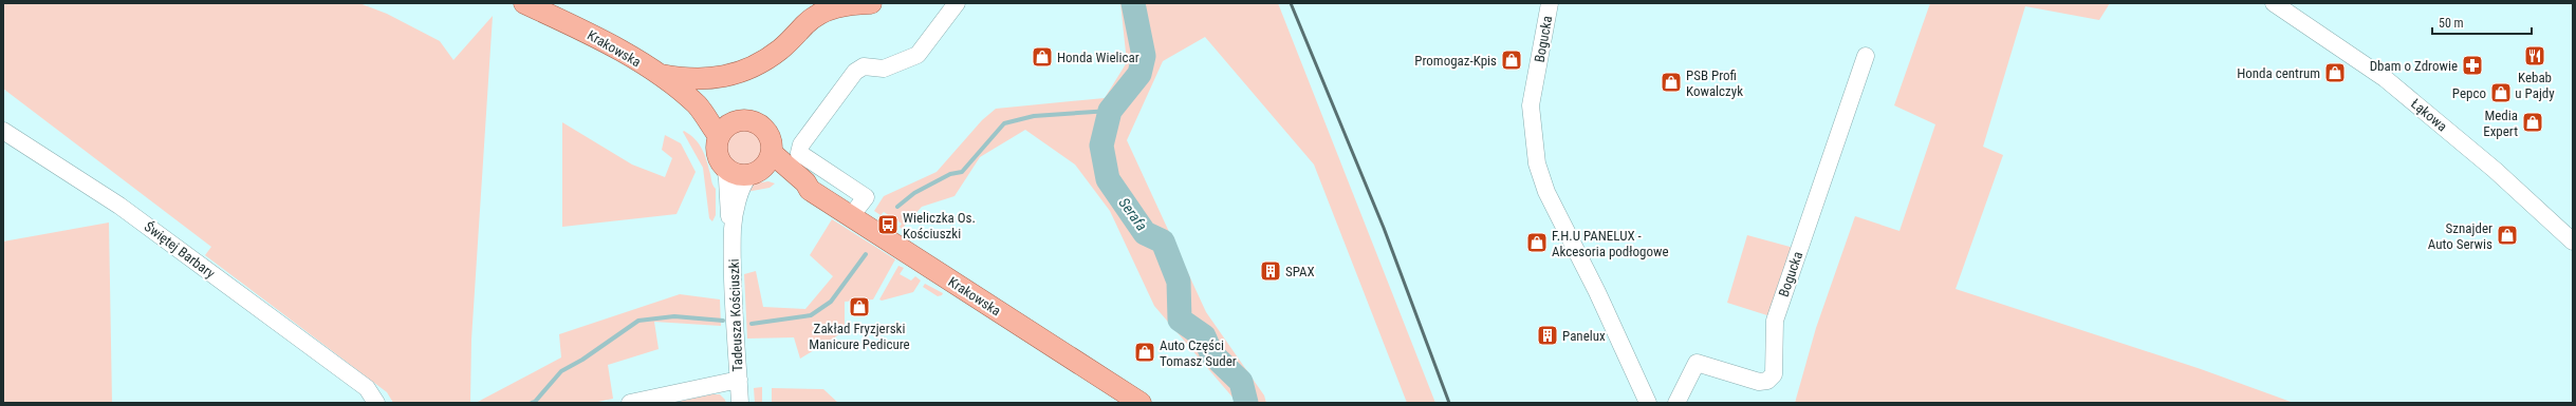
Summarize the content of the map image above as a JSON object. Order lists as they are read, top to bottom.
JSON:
{
  "streets": {
    "main road": ["Krakowska"],
    "street": [
      "Bogucka",
      "Łąkowa",
      "Świętej Barbary",
      "Tadeusza Kościuszki"
    ]
  },
  "crossings": [
    ["Krakowska", "Tadeusza Kościuszki"]
  ],
  "water": ["Serafa"],
  "places": {
    "restaurant": ["Kebab u Pajdy"],
    "shop": [
      "Honda Wielicar",
      "Promogaz-Kpis",
      "Honda centrum",
      "PSB Profi Kowalczyk",
      "Pepco",
      "Media Expert",
      "Sznajder Auto Serwis",
      "F.H.U PANELUX - Akcesoria podłogowe",
      "Zakład Fryzjerski Manicure Pedicure",
      "Auto Części Tomasz Suder"
    ],
    "pharmacy": ["Dbam o Zdrowie"],
    "bus stop": ["Wieliczka Os. Kościuszki"],
    "building": ["SPAX", "Panelux"]
  },
  "scale_bar": "50 m"
}
